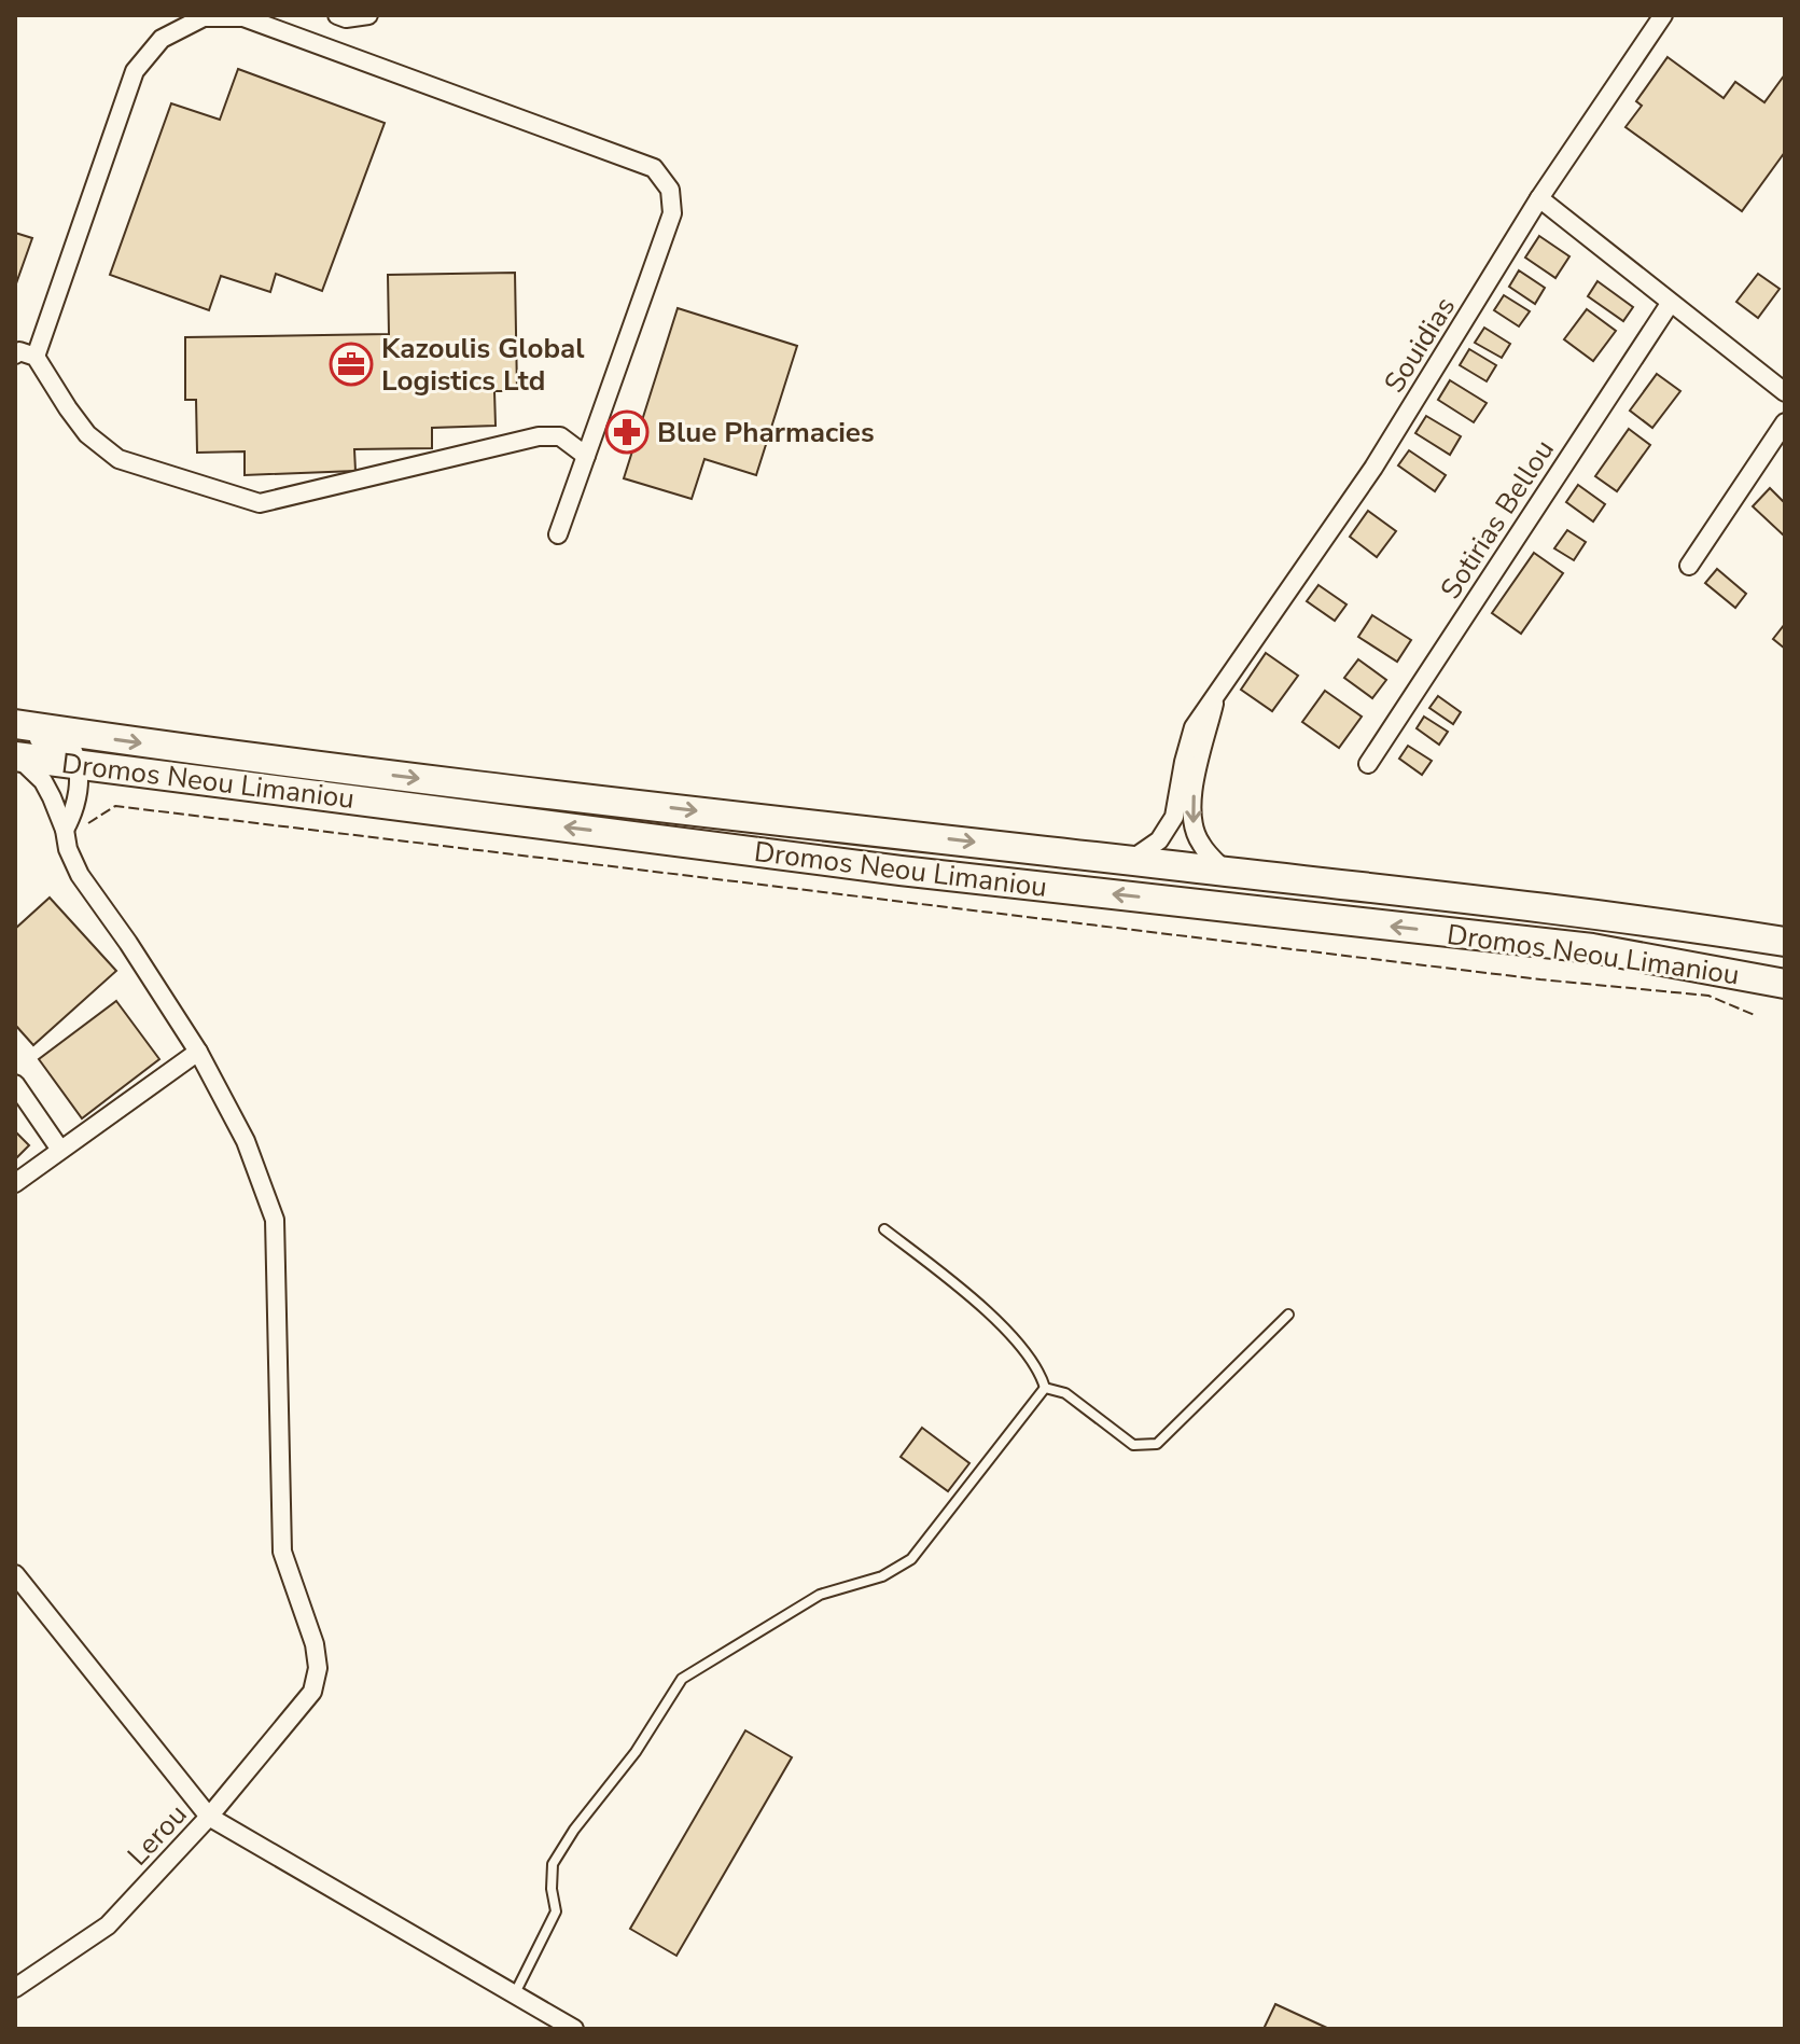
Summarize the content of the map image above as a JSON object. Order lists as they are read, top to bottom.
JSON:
{
  "streets": {
    "main road": ["Dromos Neou Limaniou"],
    "street": ["Souidias", "Sotirias Bellou", "Lerou"]
  },
  "crossings": [
    ["Souidias", "Dromos Neou Limaniou"]
  ],
  "places": {
    "office": ["Kazoulis Global Logistics Ltd"],
    "pharmacy": ["Blue Pharmacies"]
  }
}
